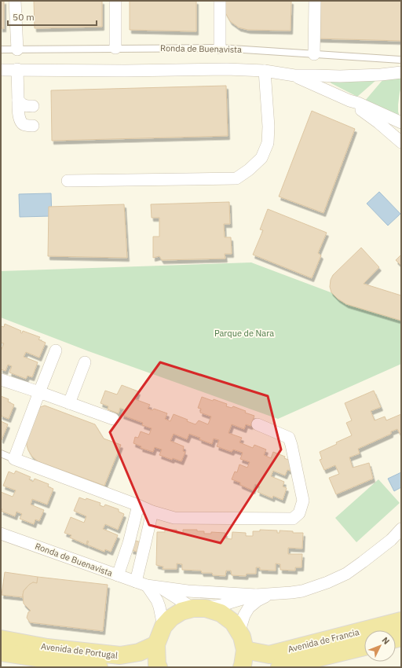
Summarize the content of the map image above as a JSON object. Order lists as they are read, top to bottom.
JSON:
{
  "streets": {
    "main road": ["Avenida de Francia", "Avenida de Portugal"],
    "street": ["Ronda de Buenavista"]
  },
  "crossings": [
    ["Ronda de Buenavista", "Avenida de Francia"]
  ],
  "parks": ["Parque de Nara"],
  "scale_bar": "50 m",
  "north": "top right"
}
